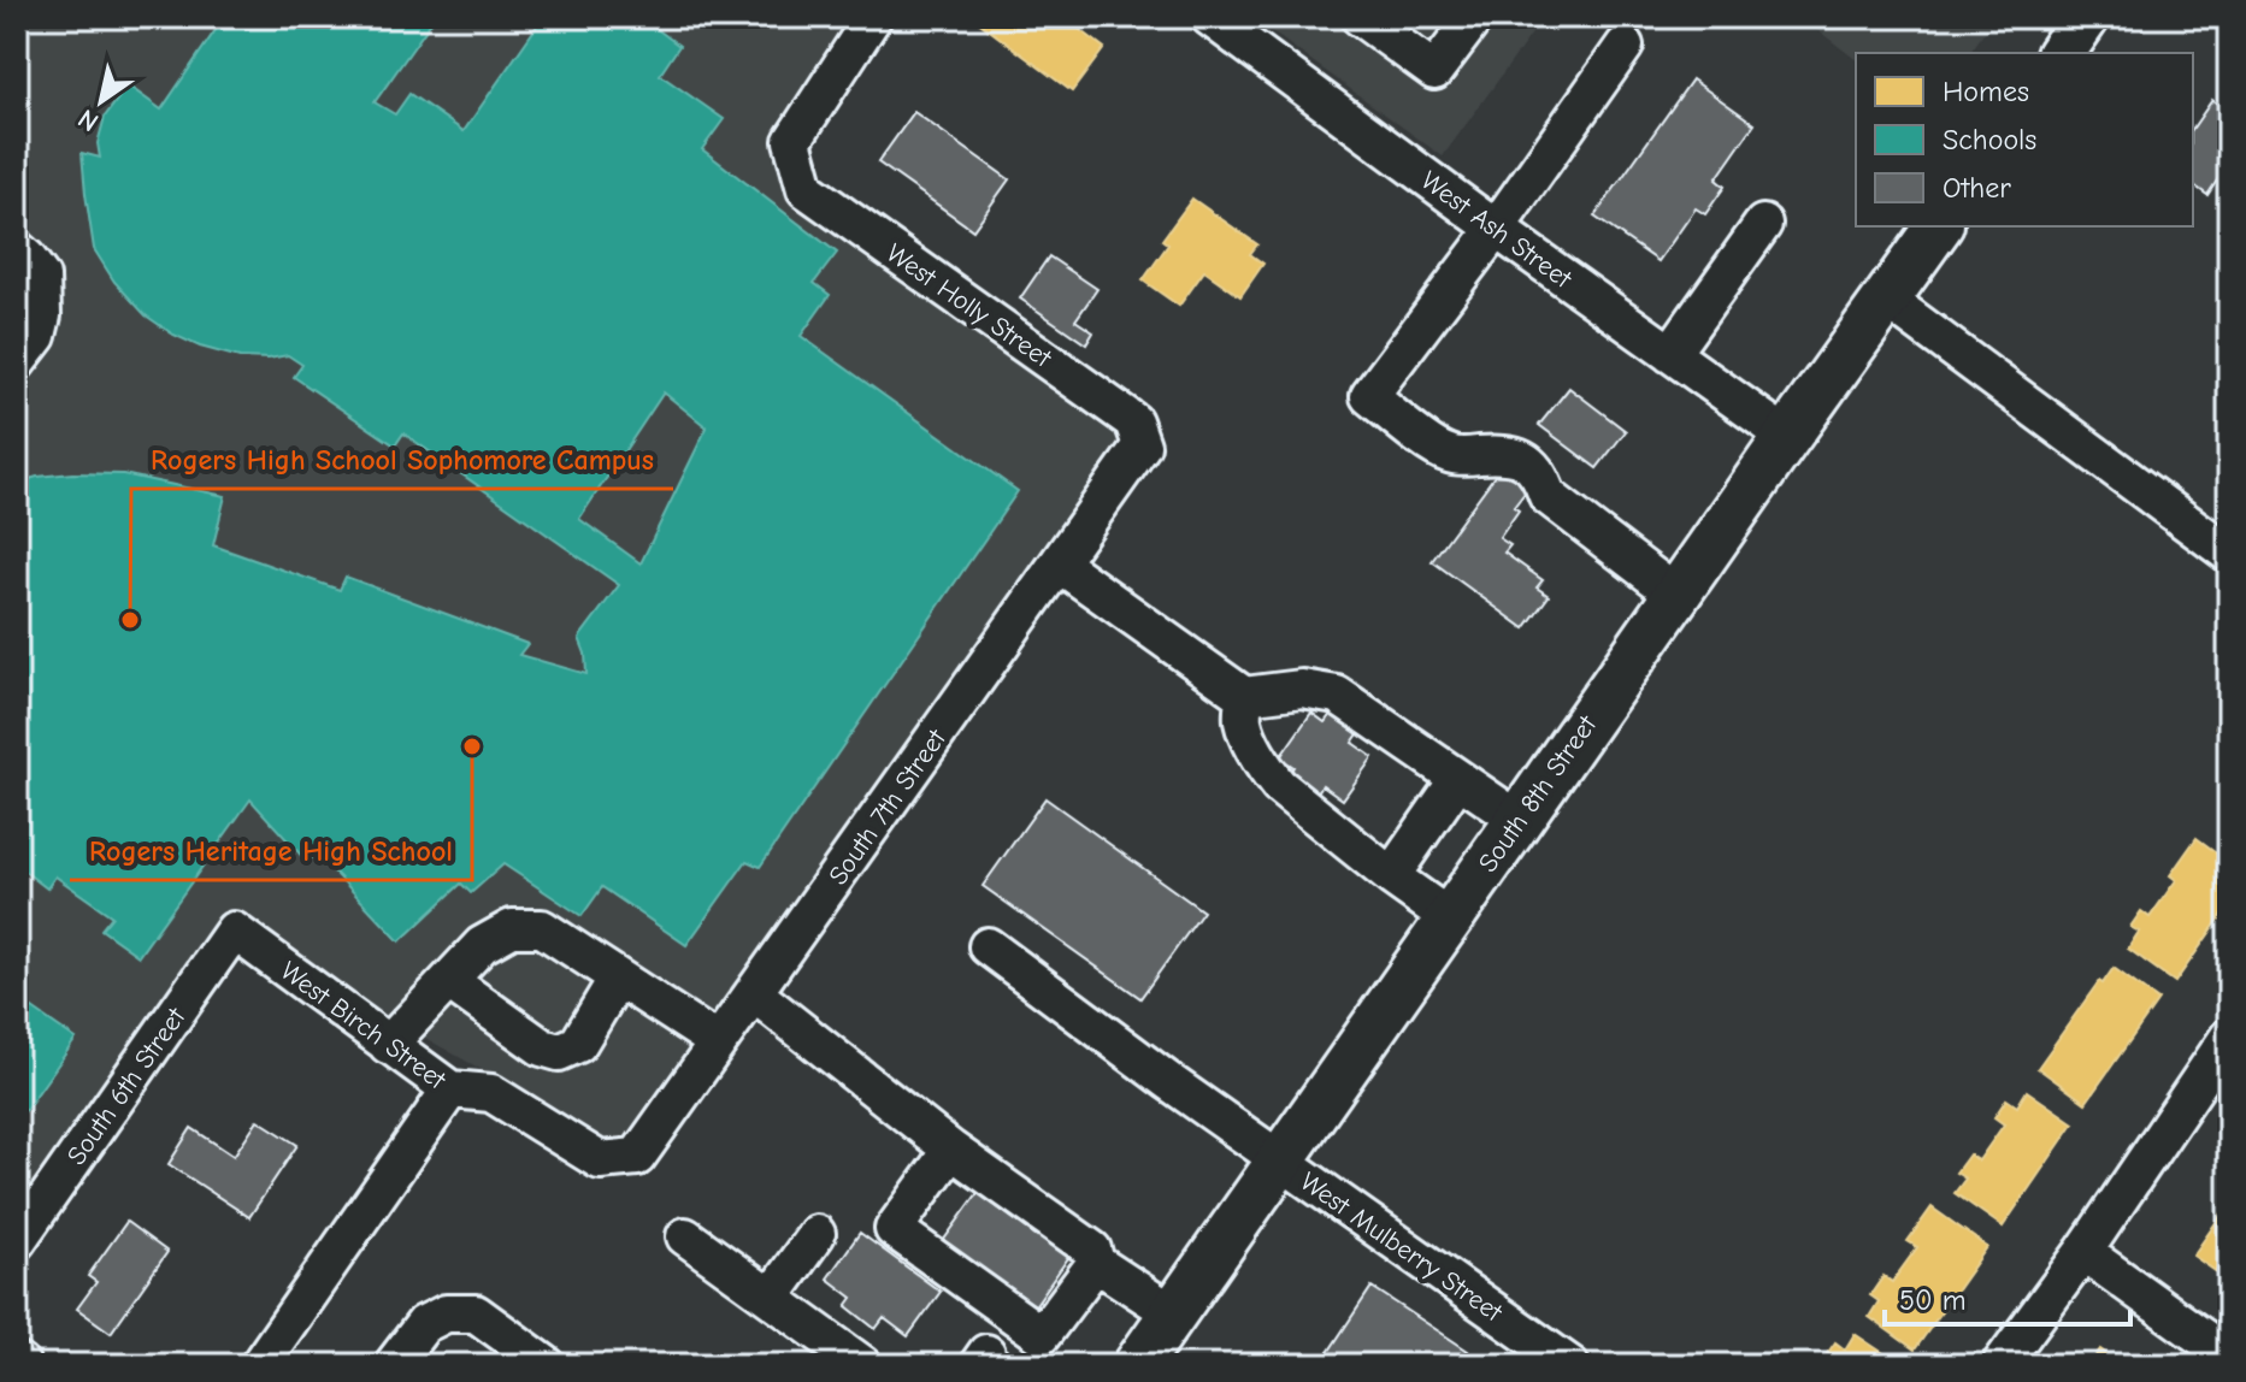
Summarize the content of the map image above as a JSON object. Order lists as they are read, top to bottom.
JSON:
{
  "streets": {
    "main road": ["South 8th Street"],
    "street": [
      "West Ash Street",
      "West Holly Street",
      "South 7th Street",
      "West Birch Street",
      "South 6th Street",
      "West Mulberry Street"
    ]
  },
  "crossings": [
    ["West Ash Street", "South 8th Street"],
    ["West Holly Street", "South 7th Street"],
    ["South 8th Street", "West Mulberry Street"],
    ["South 7th Street", "West Birch Street"],
    ["West Birch Street", "South 6th Street"]
  ],
  "places": ["Rogers High School Sophomore Campus", "Rogers Heritage High School"],
  "legend": ["Homes", "Schools", "Other"],
  "scale_bar": "50 m",
  "north": "bottom left"
}
